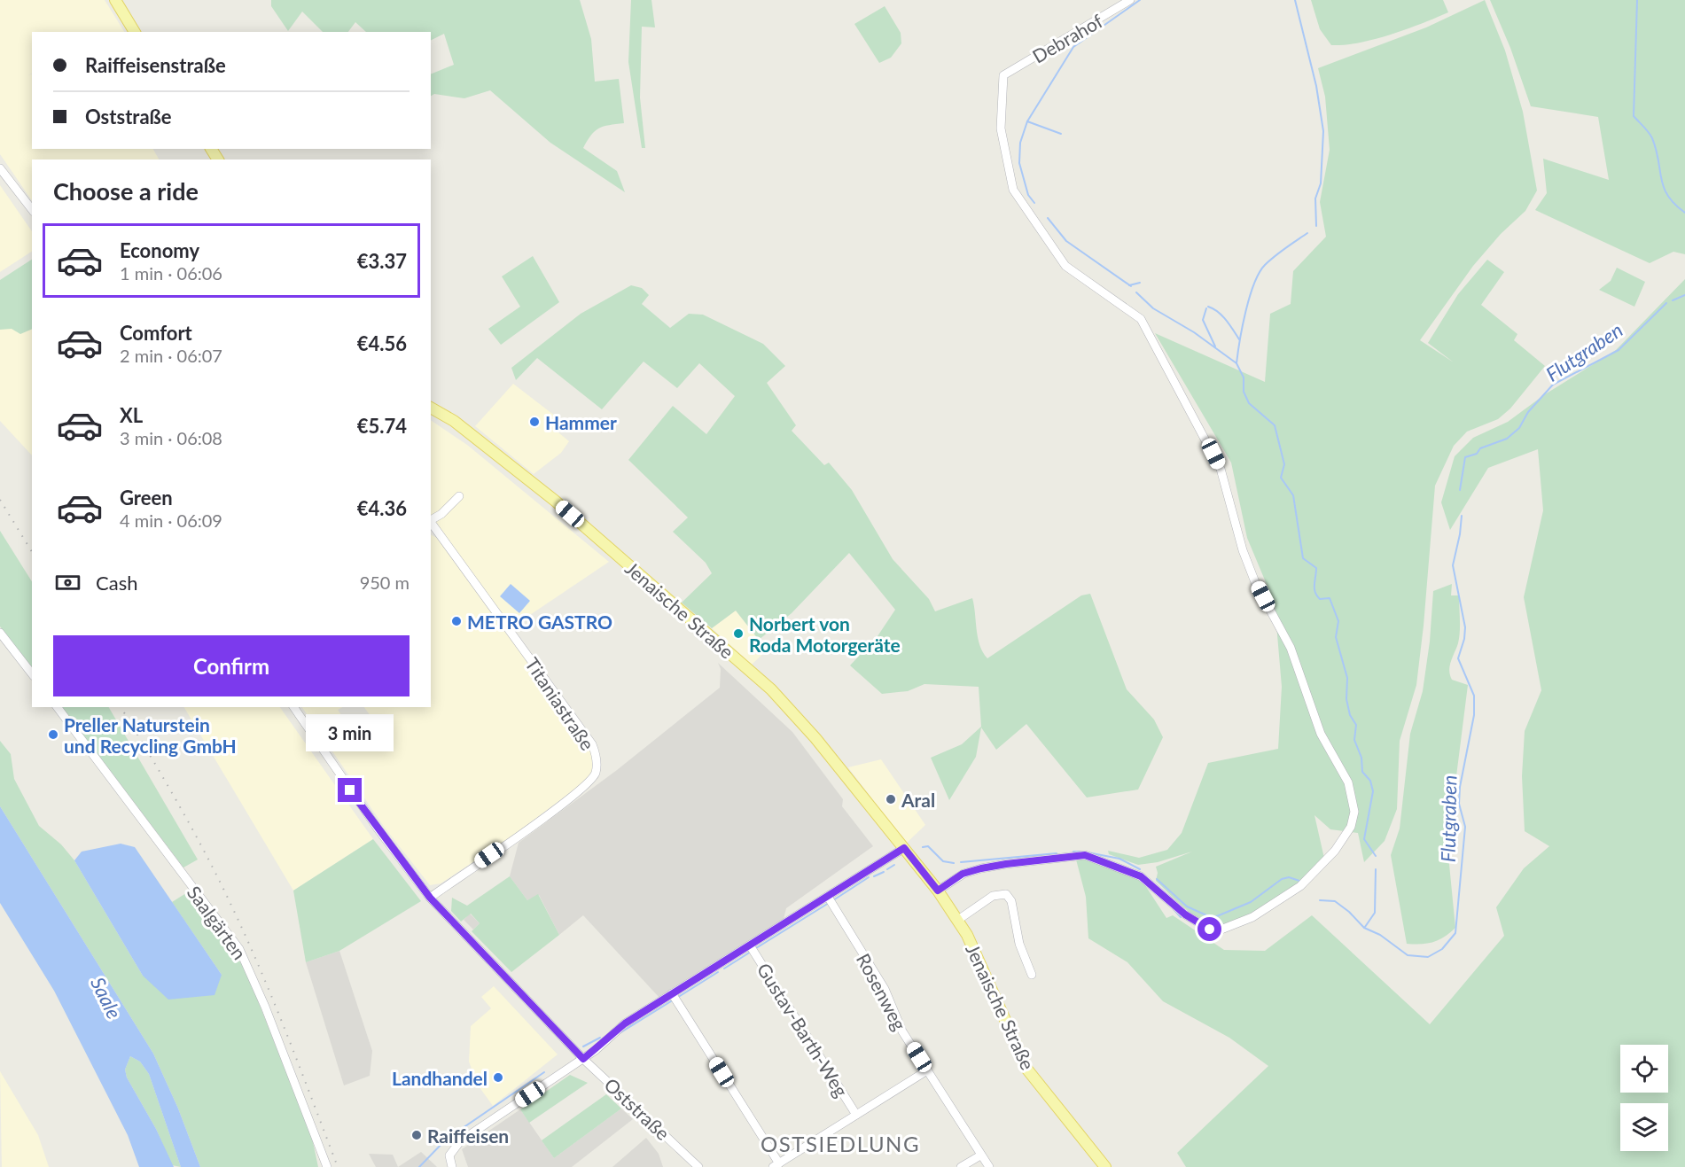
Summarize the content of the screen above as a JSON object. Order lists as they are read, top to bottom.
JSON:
{
  "streets": {
    "main road": ["Jenaische Straße"],
    "street": [
      "Debrahof",
      "Titaniastraße",
      "Saalgärten",
      "Rosenweg",
      "Gustav-Barth-Weg",
      "Oststraße"
    ]
  },
  "crossings": [
    ["Debrahof", "Jenaische Straße"],
    ["Titaniastraße", "Oststraße"]
  ],
  "districts": ["OSTSIEDLUNG"],
  "water": ["Flutgraben", "Saale"],
  "places": [
    "Hammer",
    "METRO GASTRO",
    "Norbert von Roda Motorgeräte",
    "Preller Naturstein und Recycling GmbH",
    "Aral",
    "Landhandel",
    "Raiffeisen"
  ],
  "page": {
    "banner": ["Raiffeisenstraße", "Oststraße"],
    "heading": "Choose a ride",
    "list": [
      {
        "name": "Economy",
        "note": "1 min · 06:06",
        "value": "€3.37"
      },
      {
        "name": "Comfort",
        "note": "2 min · 06:07",
        "value": "€4.56"
      },
      {
        "name": "XL",
        "note": "3 min · 06:08",
        "value": "€5.74"
      },
      {
        "name": "Green",
        "note": "4 min · 06:09",
        "value": "€4.36"
      }
    ],
    "pay": ["Cash", "950 m"],
    "buttons": "Confirm",
    "bubble": "3 min"
  }
}
